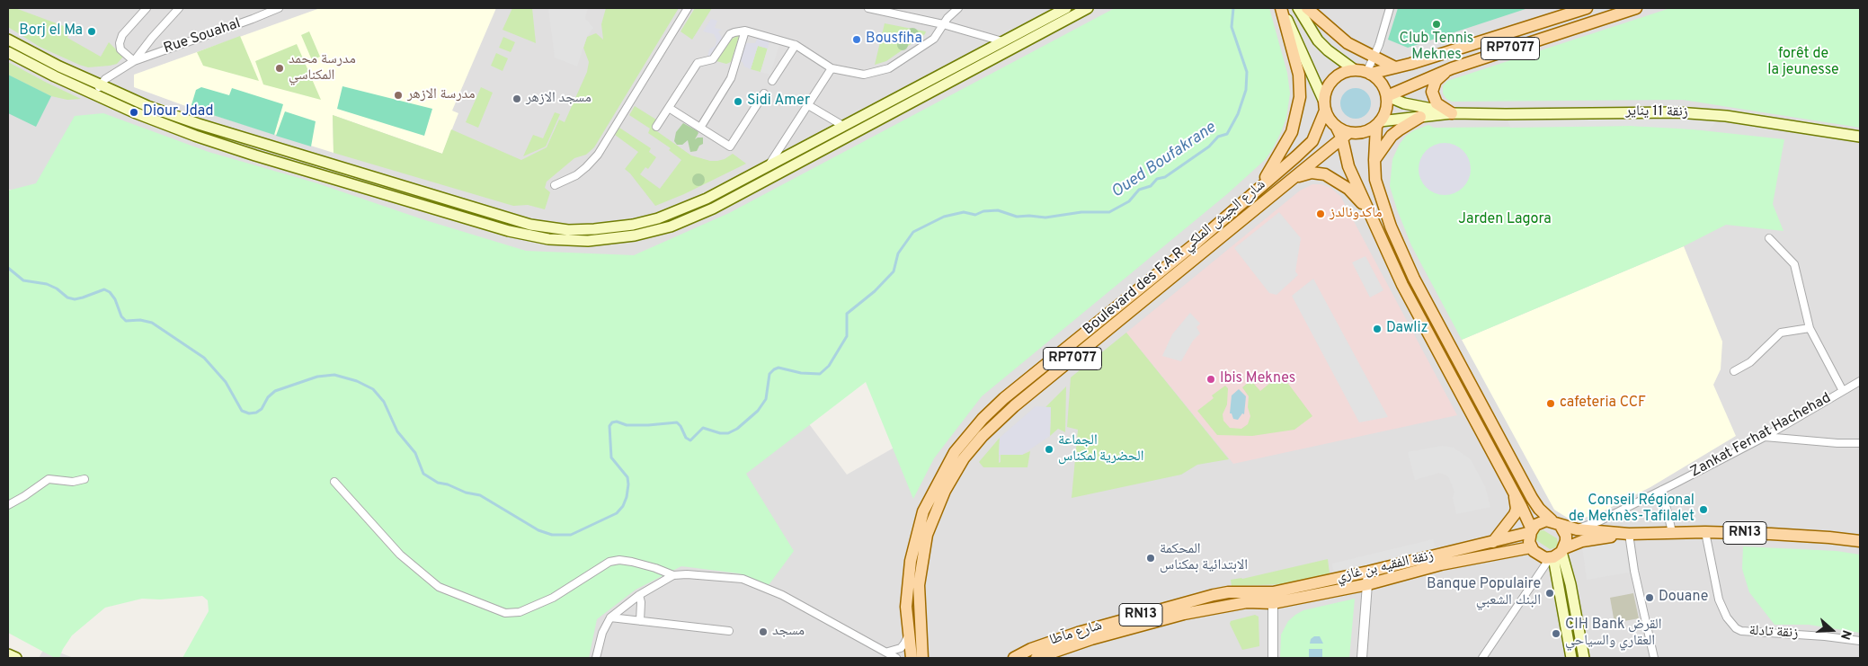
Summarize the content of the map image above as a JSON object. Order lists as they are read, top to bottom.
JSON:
{
  "streets": {
    "main road": [
      "RP7077",
      "زنقة 11 يناير",
      "Boulevard des F.A.R شارع الجيش الملكي",
      "RN13",
      "زنقة الفقيه بن غازي",
      "شارع مآطا"
    ],
    "street": ["Rue Souahal", "Zankat Ferhat Hachehad", "زنقة تادلة"]
  },
  "crossings": [
    ["RP7077", "Boulevard des F.A.R شارع الجيش الملكي"],
    ["Zankat Ferhat Hachehad", "RN13"],
    ["RN13", "زنقة الفقيه بن غازي"],
    ["RN13", "زنقة تادلة"],
    ["RN13", "شارع مآطا"],
    ["زنقة الفقيه بن غازي", "شارع مآطا"]
  ],
  "water": ["Oued Boufakrane"],
  "parks": ["forêt de la jeunesse", "Jarden Lagora"],
  "places": [
    "Club Tennis Meknes",
    "Borj el Ma",
    "Bousfiha",
    "مدرسة محمد المكناسي",
    "مدرسة الازهر",
    "مسجد الازهر",
    "Sidi Amer",
    "Diour Jdad",
    "ماكدونالدز",
    "Dawliz",
    "Ibis Meknes",
    "cafeteria CCF",
    "الجماعة الحضرية لمكناس",
    "Conseil Régional de Meknès-Tafilalet",
    "المحكمة الابتدائية بمكناس",
    "Banque Populaire البنك الشعبي",
    "Douane",
    "مسجد",
    "CIH Bank القرض العقاري والسياحي"
  ],
  "north": "right"
}
